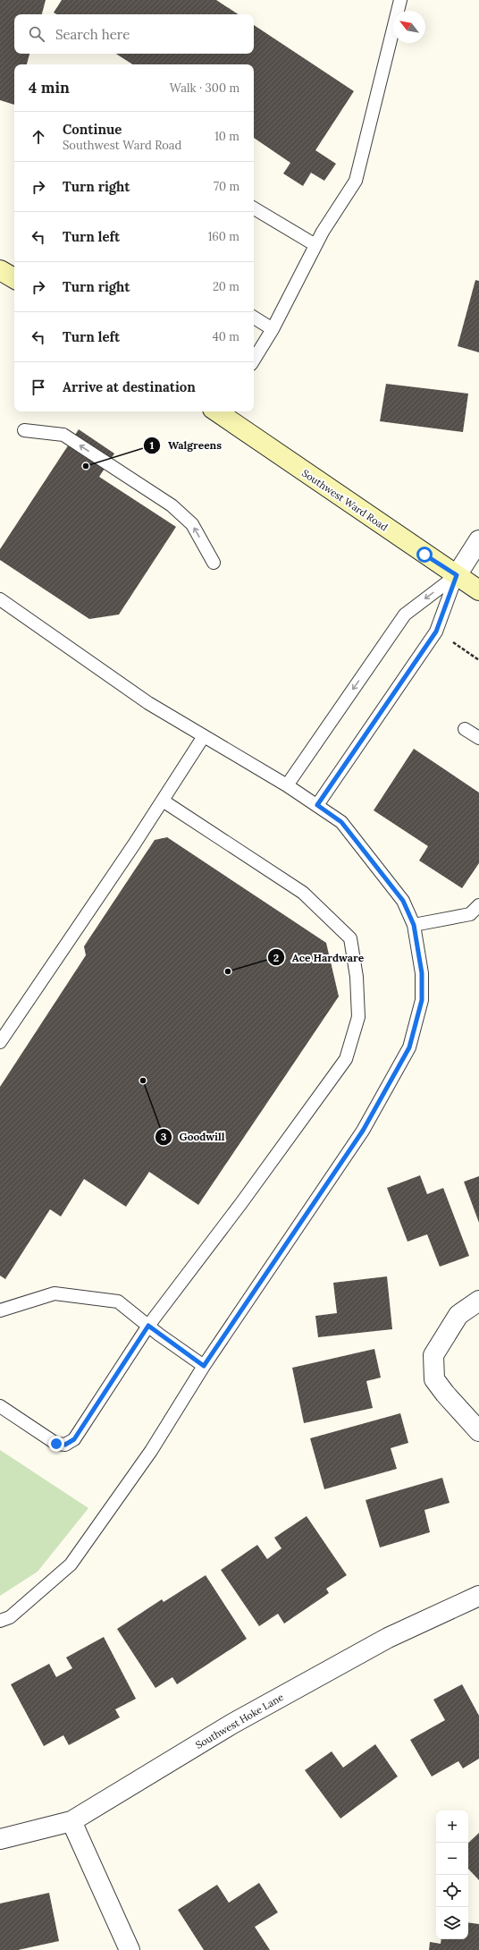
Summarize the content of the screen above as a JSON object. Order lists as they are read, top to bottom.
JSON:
{
  "streets": {
    "main road": ["Southwest Ward Road"],
    "street": ["Southwest Hoke Lane"]
  },
  "places": ["Walgreens", "Ace Hardware", "Goodwill"],
  "north": "top left",
  "page": {
    "search": "Search here",
    "heading": ["4 min", "Walk · 300 m"],
    "list": [
      ["Continue", "Southwest Ward Road", "10 m"],
      ["Turn right", "70 m"],
      ["Turn left", "160 m"],
      ["Turn right", "20 m"],
      ["Turn left", "40 m"],
      "Arrive at destination"
    ],
    "map_buttons": ["+", "−"]
  }
}
